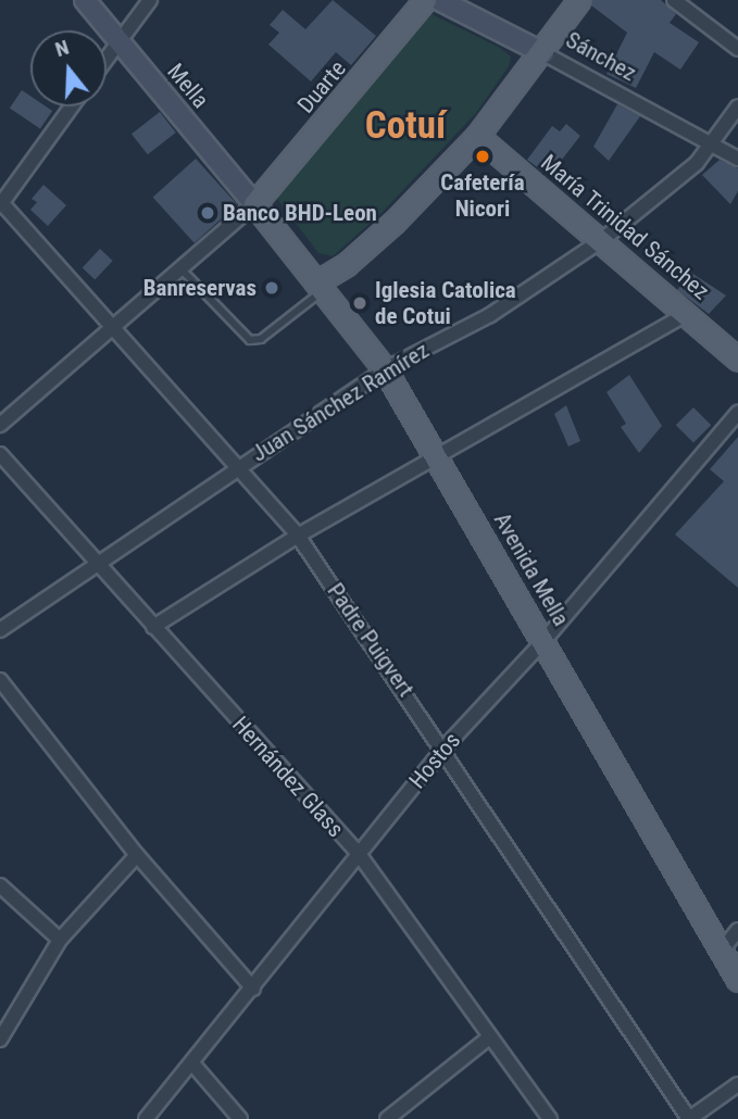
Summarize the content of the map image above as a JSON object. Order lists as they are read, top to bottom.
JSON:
{
  "streets": {
    "main road": [
      "Sánchez",
      "Mella",
      "Duarte",
      "María Trinidad Sánchez",
      "Avenida Mella"
    ],
    "street": [
      "Juan Sánchez Ramírez",
      "Padre Puigvert",
      "Hostos",
      "Hernández Glass"
    ]
  },
  "crossings": [
    ["Sánchez", "Juan Sánchez Ramírez"],
    ["Mella", "Duarte"],
    ["Mella", "Avenida Mella"],
    ["Duarte", "Avenida Mella"],
    ["María Trinidad Sánchez", "Juan Sánchez Ramírez"],
    ["Juan Sánchez Ramírez", "Avenida Mella"],
    ["Juan Sánchez Ramírez", "Padre Puigvert"],
    ["Juan Sánchez Ramírez", "Hernández Glass"],
    ["Avenida Mella", "Hostos"],
    ["Padre Puigvert", "Hostos"],
    ["Hostos", "Hernández Glass"]
  ],
  "districts": ["Cotuí"],
  "places": [
    "Cafetería Nicori",
    "Banco BHD-Leon",
    "Banreservas",
    "Iglesia Catolica de Cotui"
  ],
  "north": "top"
}
